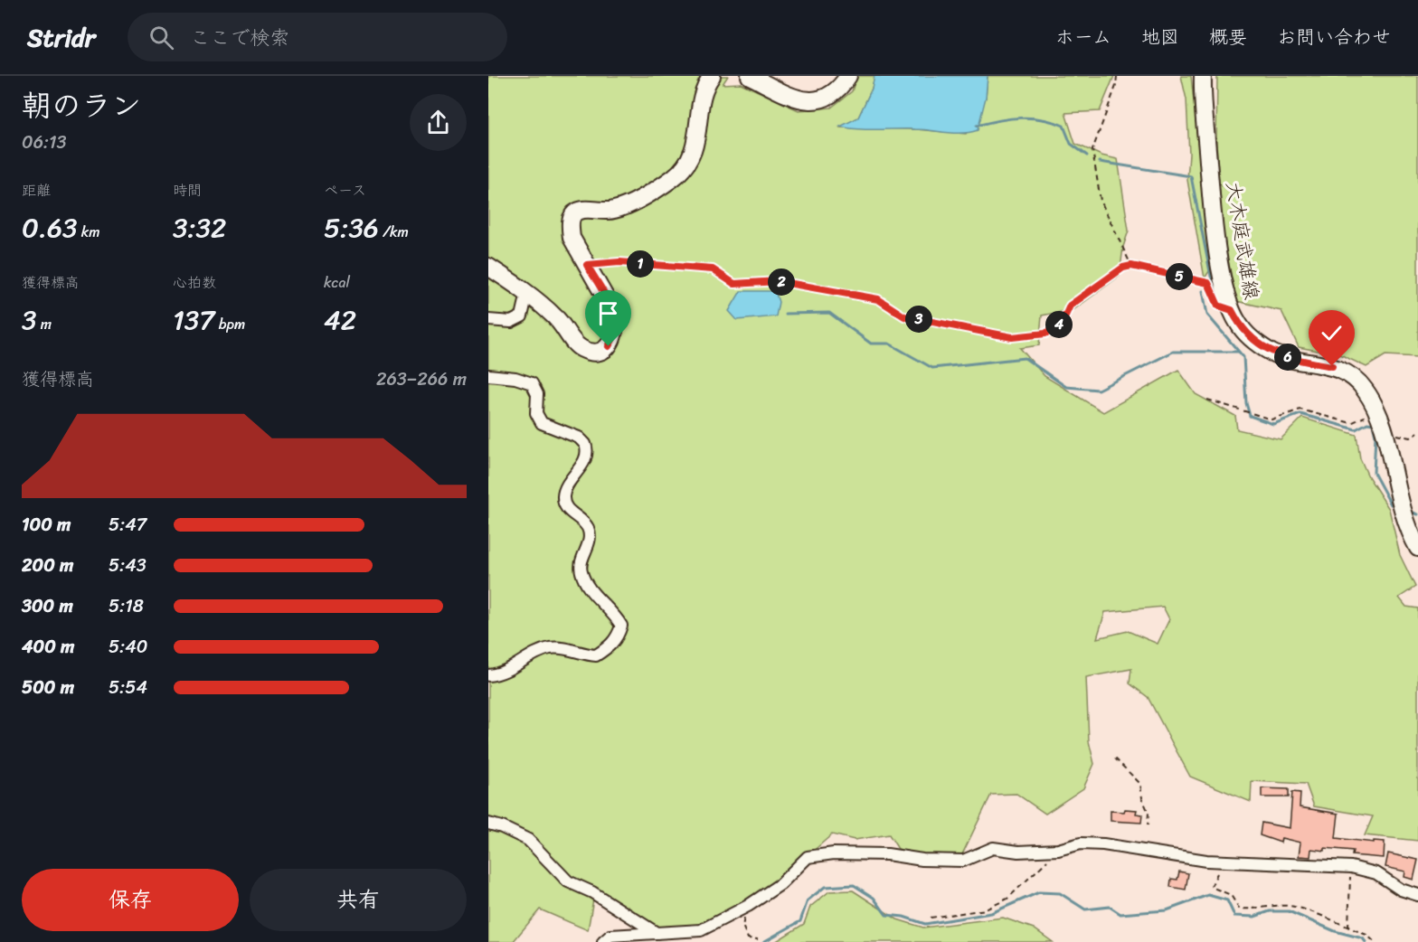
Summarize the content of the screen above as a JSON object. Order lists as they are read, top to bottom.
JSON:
{
  "streets": {
    "main road": ["大木庭武雄線"]
  },
  "page": {
    "header": "Stridr",
    "search": "ここで検索",
    "nav": [
      "ホーム",
      "地図",
      "概要",
      "お問い合わせ"
    ],
    "heading": ["朝のラン", "06:13"],
    "stats": [
      ["距離", "0.63 km"],
      ["時間", "3:32"],
      ["ペース", "5:36 /km"],
      ["獲得標高", "3 m"],
      ["心拍数", "137 bpm"],
      ["kcal", "42"]
    ],
    "pins": [
      "1",
      "5",
      "2",
      "3",
      "4",
      "6"
    ],
    "chart": ["獲得標高", "263–266 m"],
    "list": [
      {
        "name": "100 m",
        "note": "5:47"
      },
      {
        "name": "200 m",
        "note": "5:43"
      },
      {
        "name": "300 m",
        "note": "5:18"
      },
      {
        "name": "400 m",
        "note": "5:40"
      },
      {
        "name": "500 m",
        "note": "5:54"
      }
    ],
    "buttons": ["保存", "共有"]
  }
}
